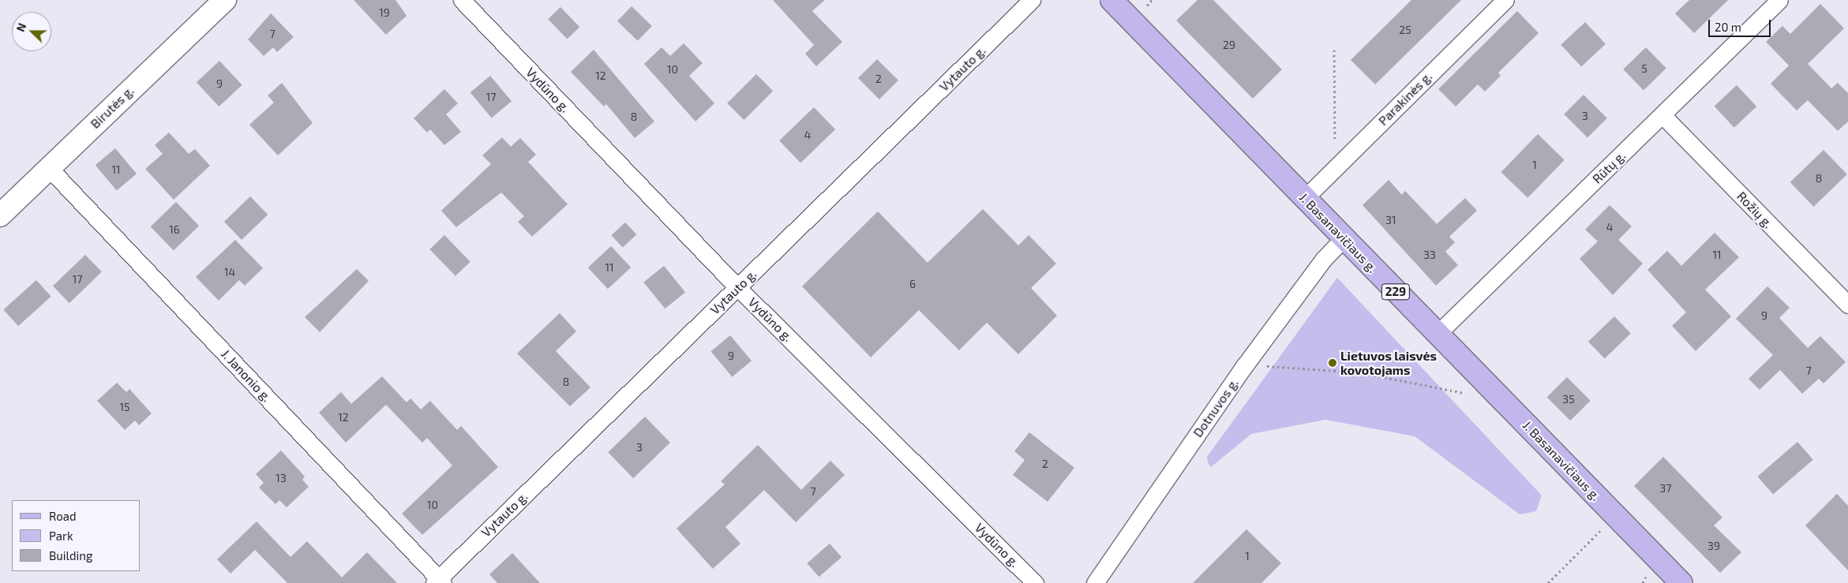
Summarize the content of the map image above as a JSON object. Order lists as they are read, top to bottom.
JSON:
{
  "streets": {
    "main road": ["J. Basanavičiaus g.", "229"],
    "street": [
      "Vytauto g.",
      "Vydūno g.",
      "Parakinės g.",
      "Birutės g.",
      "Rūtų g.",
      "Rožių g.",
      "J. Janonio g.",
      "Dotnuvos g."
    ]
  },
  "crossings": [
    ["Vytauto g.", "Vydūno g."],
    ["Vytauto g.", "J. Janonio g."],
    ["Parakinės g.", "J. Basanavičiaus g."],
    ["Birutės g.", "J. Janonio g."],
    ["Rūtų g.", "Rožių g."],
    ["Rūtų g.", "J. Basanavičiaus g."],
    ["J. Basanavičiaus g.", "Dotnuvos g."]
  ],
  "places": ["Lietuvos laisvės kovotojams"],
  "house_numbers": [
    "19",
    "25",
    "7",
    "29",
    "5",
    "10",
    "12",
    "2",
    "9",
    "17",
    "3",
    "8",
    "4",
    "1",
    "11",
    "8",
    "31",
    "4",
    "16",
    "33",
    "11",
    "11",
    "14",
    "17",
    "6",
    "9",
    "9",
    "7",
    "8",
    "35",
    "15",
    "12",
    "3",
    "2",
    "13",
    "37",
    "7",
    "10",
    "39",
    "1"
  ],
  "legend": ["Road", "Park", "Building"],
  "scale_bar": "20 m",
  "north": "left"
}
